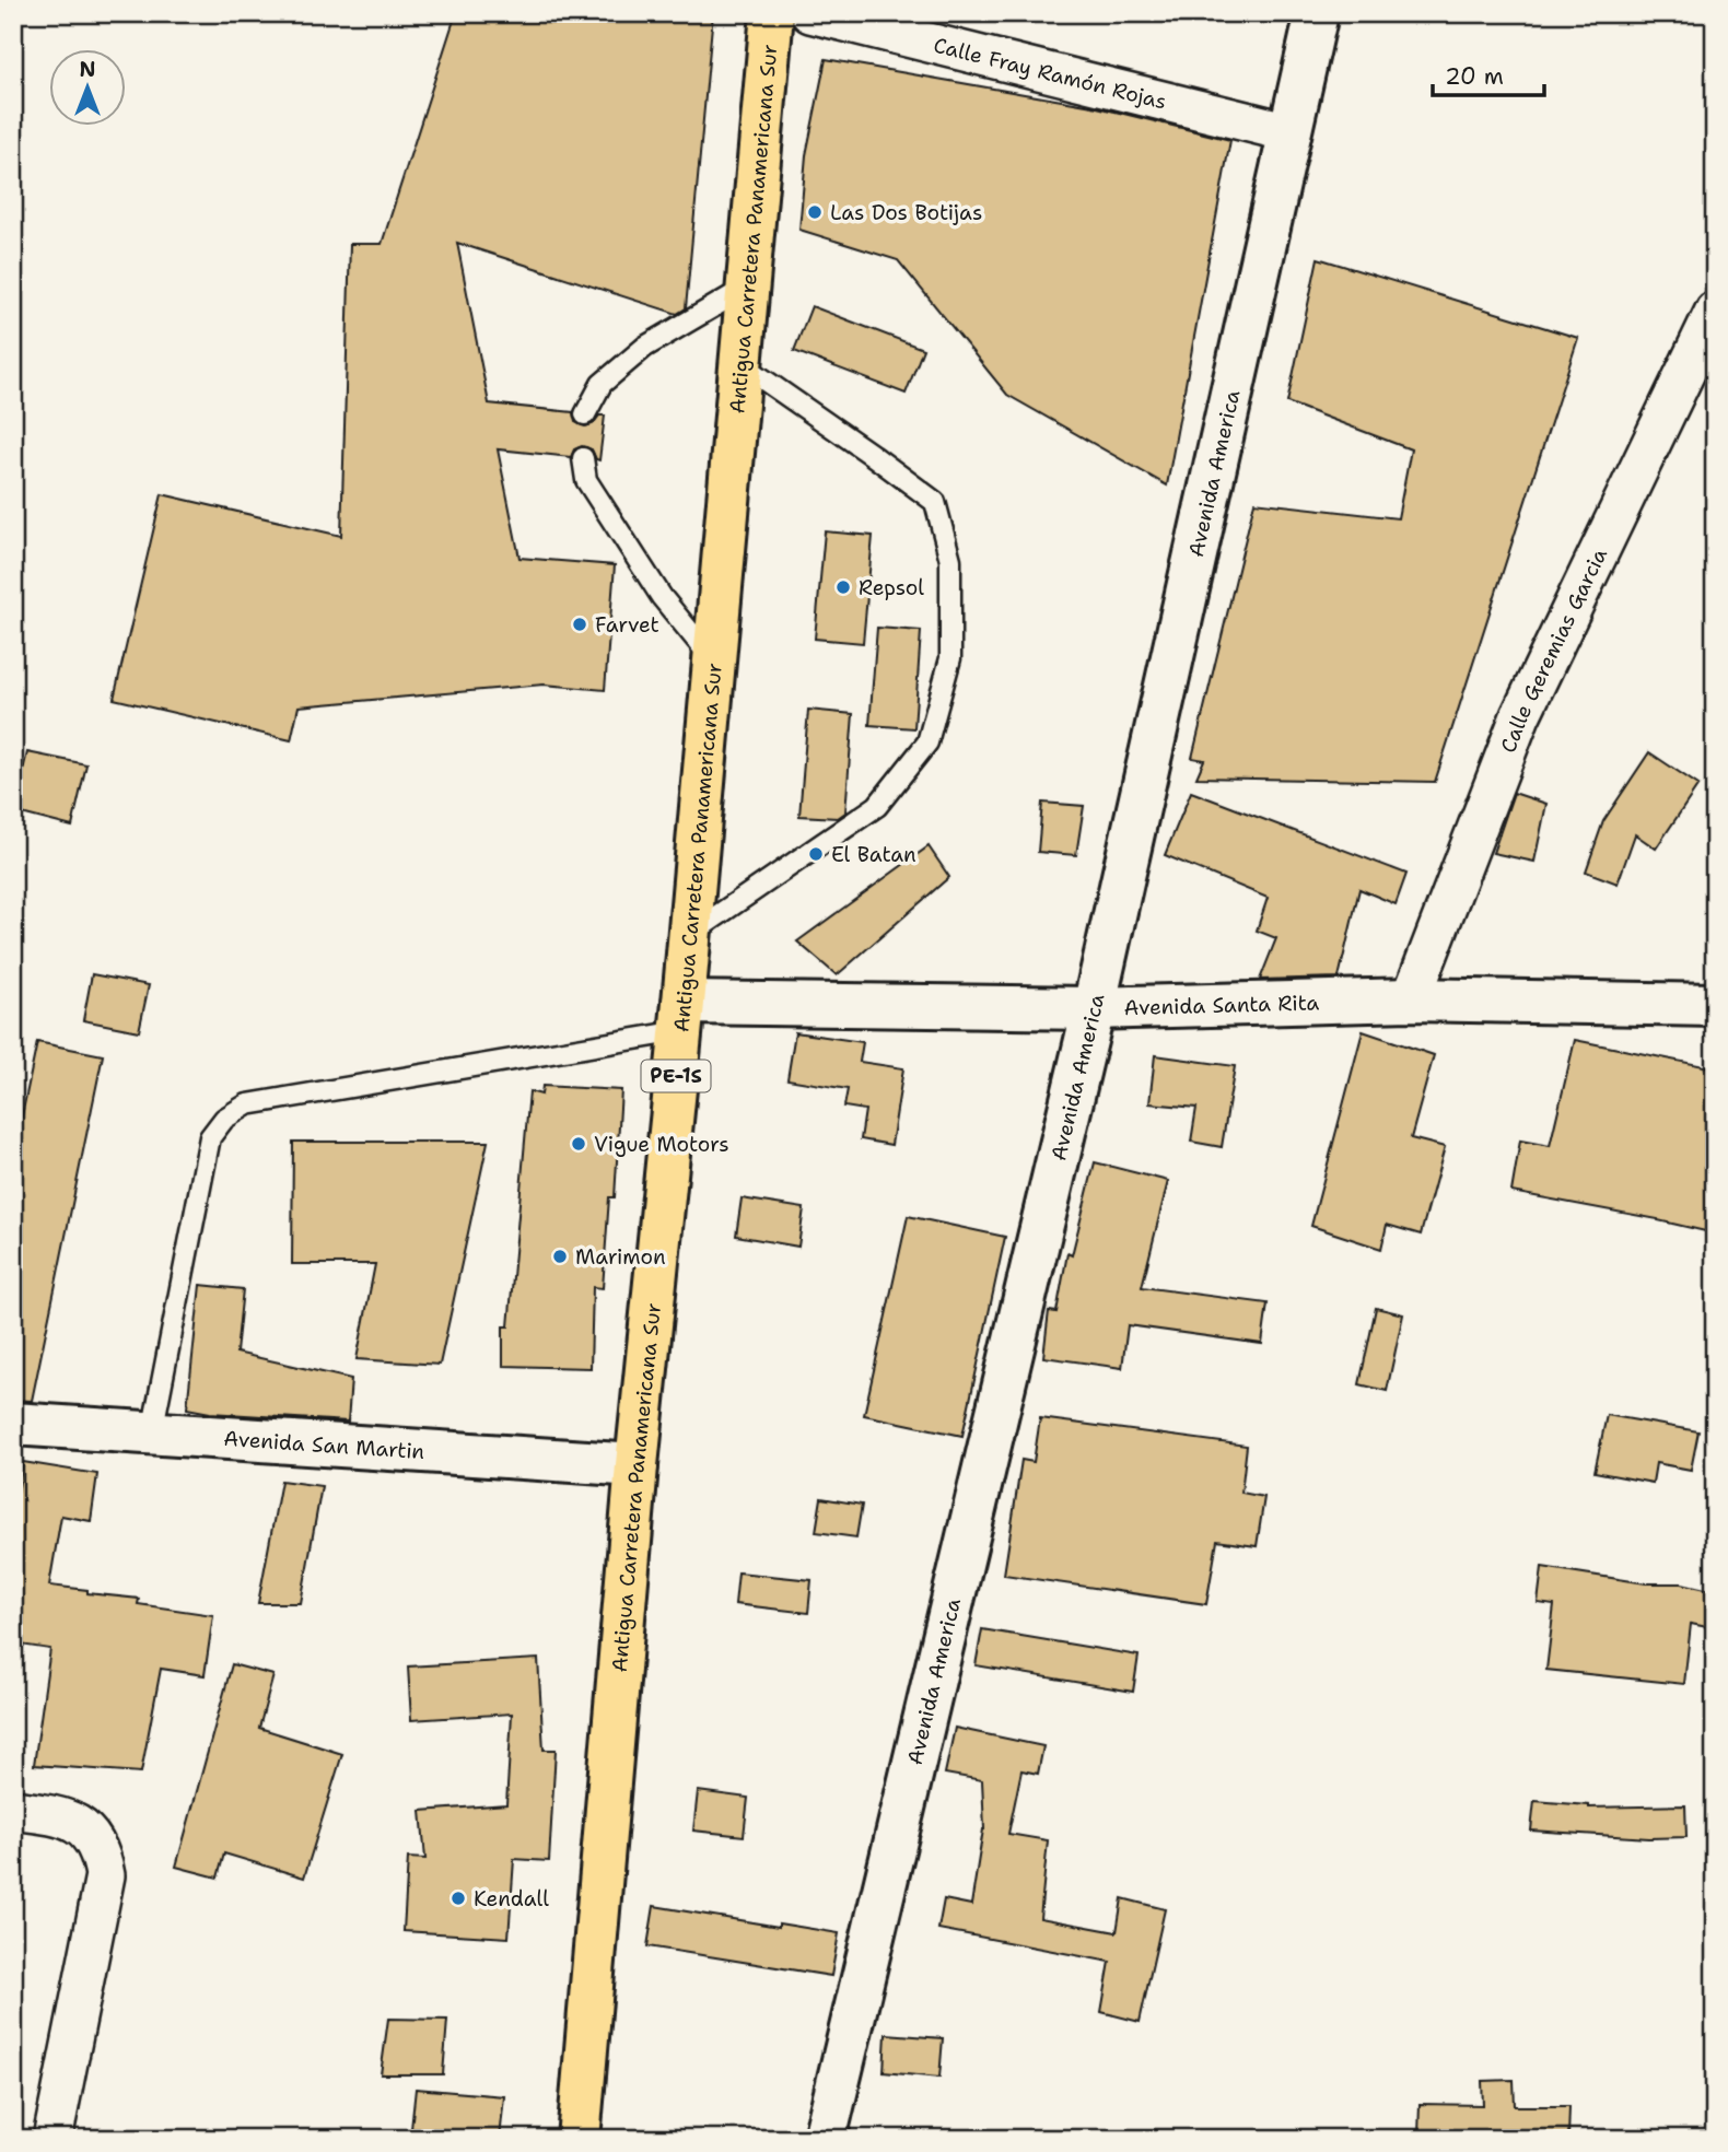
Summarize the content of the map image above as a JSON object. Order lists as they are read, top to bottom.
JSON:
{
  "streets": {
    "highway": ["Antigua Carretera Panamericana Sur", "PE-1S"],
    "street": [
      "Calle Fray Ramón Rojas",
      "Avenida America",
      "Calle Geremias Garcia",
      "Avenida Santa Rita",
      "Avenida San Martin"
    ]
  },
  "crossings": [
    ["Calle Fray Ramón Rojas", "Avenida America"],
    ["Antigua Carretera Panamericana Sur", "Avenida Santa Rita"],
    ["Antigua Carretera Panamericana Sur", "Avenida San Martin"],
    ["Avenida America", "Avenida Santa Rita"],
    ["Calle Geremias Garcia", "Avenida Santa Rita"]
  ],
  "places": [
    "Las Dos Botijas",
    "Repsol",
    "Farvet",
    "El Batan",
    "Vigue Motors",
    "Marimon",
    "Kendall"
  ],
  "scale_bar": "20 m",
  "north": "top"
}
